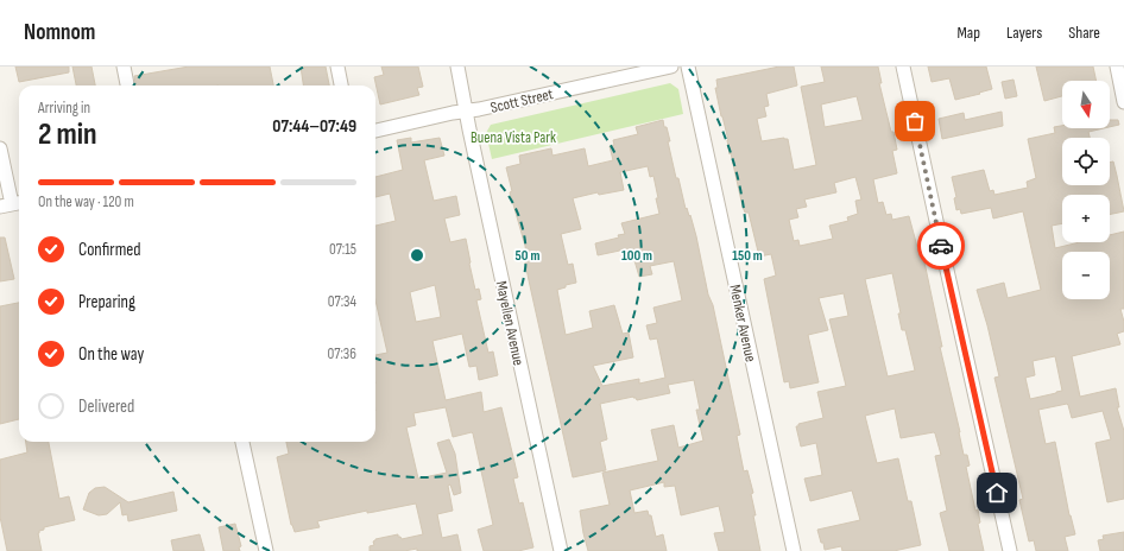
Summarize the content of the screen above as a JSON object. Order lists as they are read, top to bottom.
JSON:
{
  "streets": {
    "street": ["Scott Street", "Mayellen Avenue", "Menker Avenue"]
  },
  "crossings": [
    ["Scott Street", "Mayellen Avenue"]
  ],
  "parks": ["Buena Vista Park"],
  "north": "bottom",
  "page": {
    "header": "Nomnom",
    "nav": ["Map", "Layers", "Share"],
    "map_buttons": ["+", "−"],
    "heading": ["2 min", "Arriving in", "07:44–07:49"],
    "bar": "On the way · 120 m",
    "list": [
      ["Confirmed", "07:15"],
      ["Preparing", "07:34"],
      ["On the way", "07:36"],
      "Delivered"
    ]
  },
  "rings": ["50 m", "100 m", "150 m"]
}
